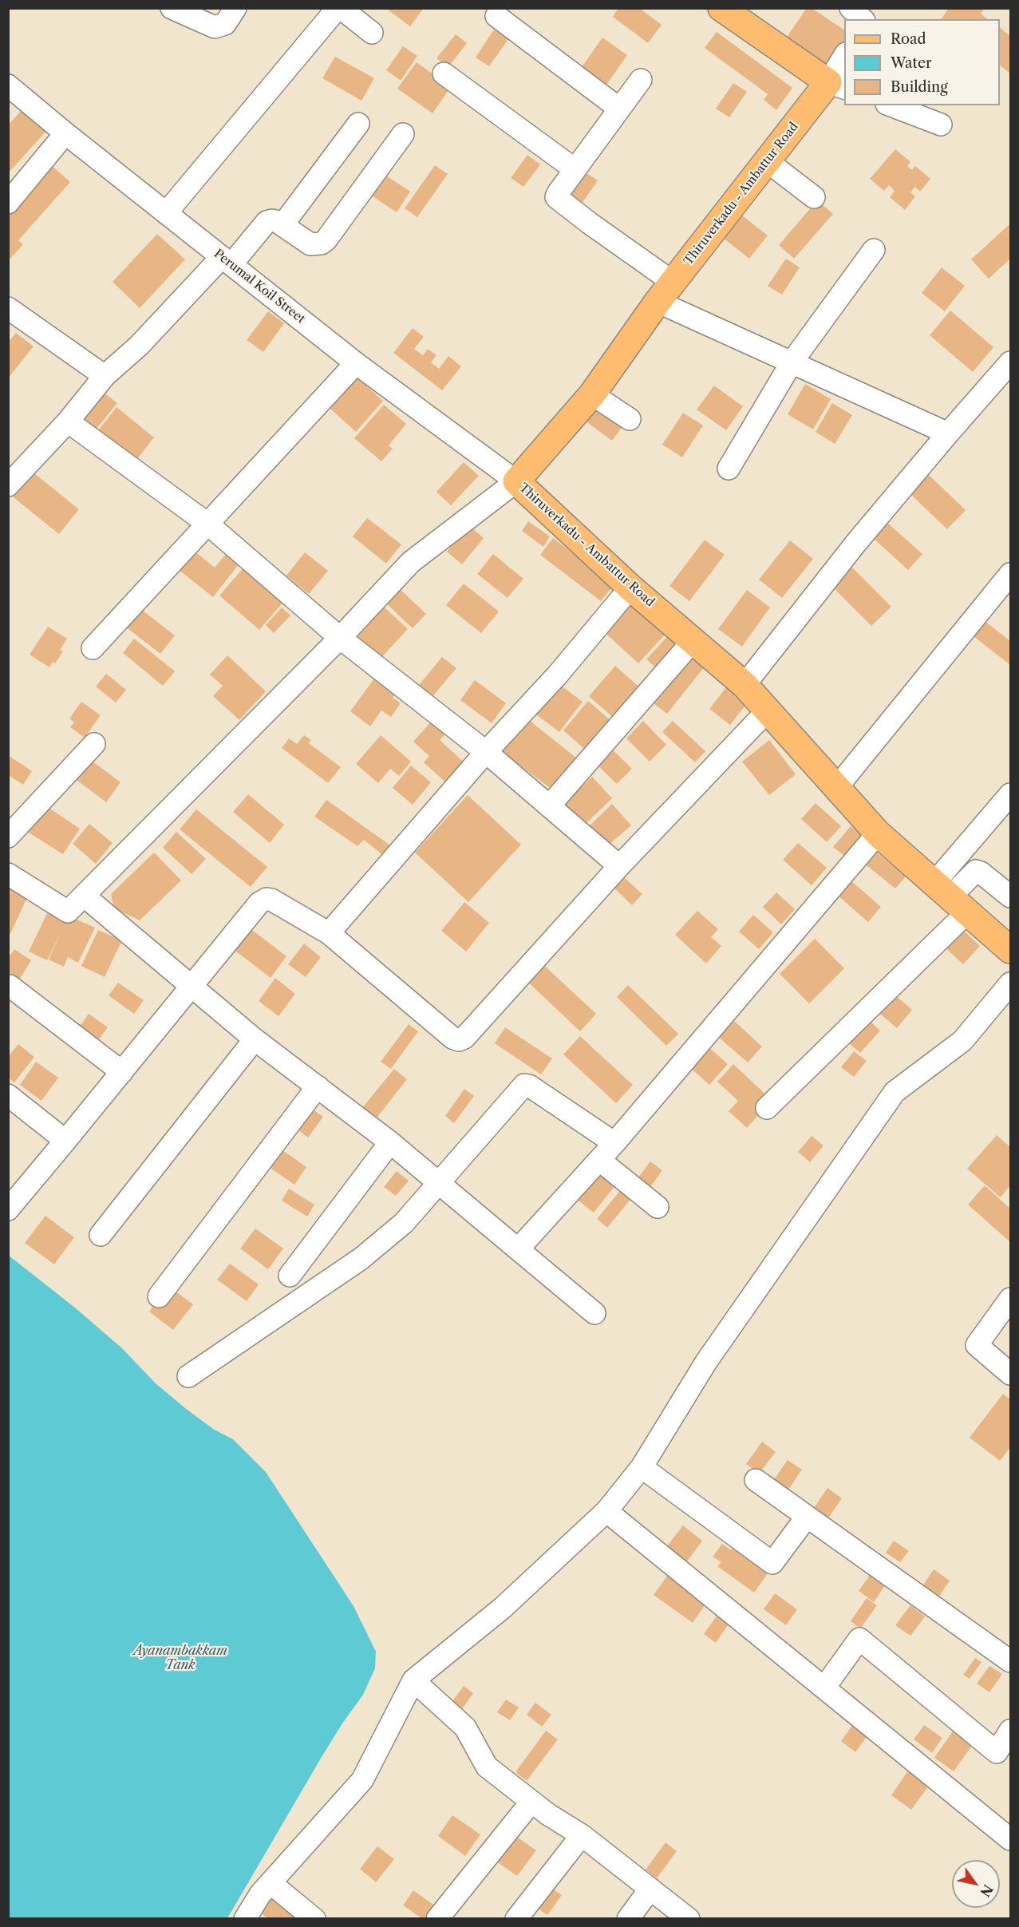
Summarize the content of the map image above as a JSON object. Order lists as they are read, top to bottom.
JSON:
{
  "streets": {
    "main road": ["Thiruverkadu - Ambattur Road"],
    "street": ["Perumal Koil Street"]
  },
  "crossings": [
    ["Thiruverkadu - Ambattur Road", "Perumal Koil Street"]
  ],
  "water": ["Ayanambakkam Tank"],
  "legend": ["Road", "Water", "Building"],
  "north": "bottom right"
}
